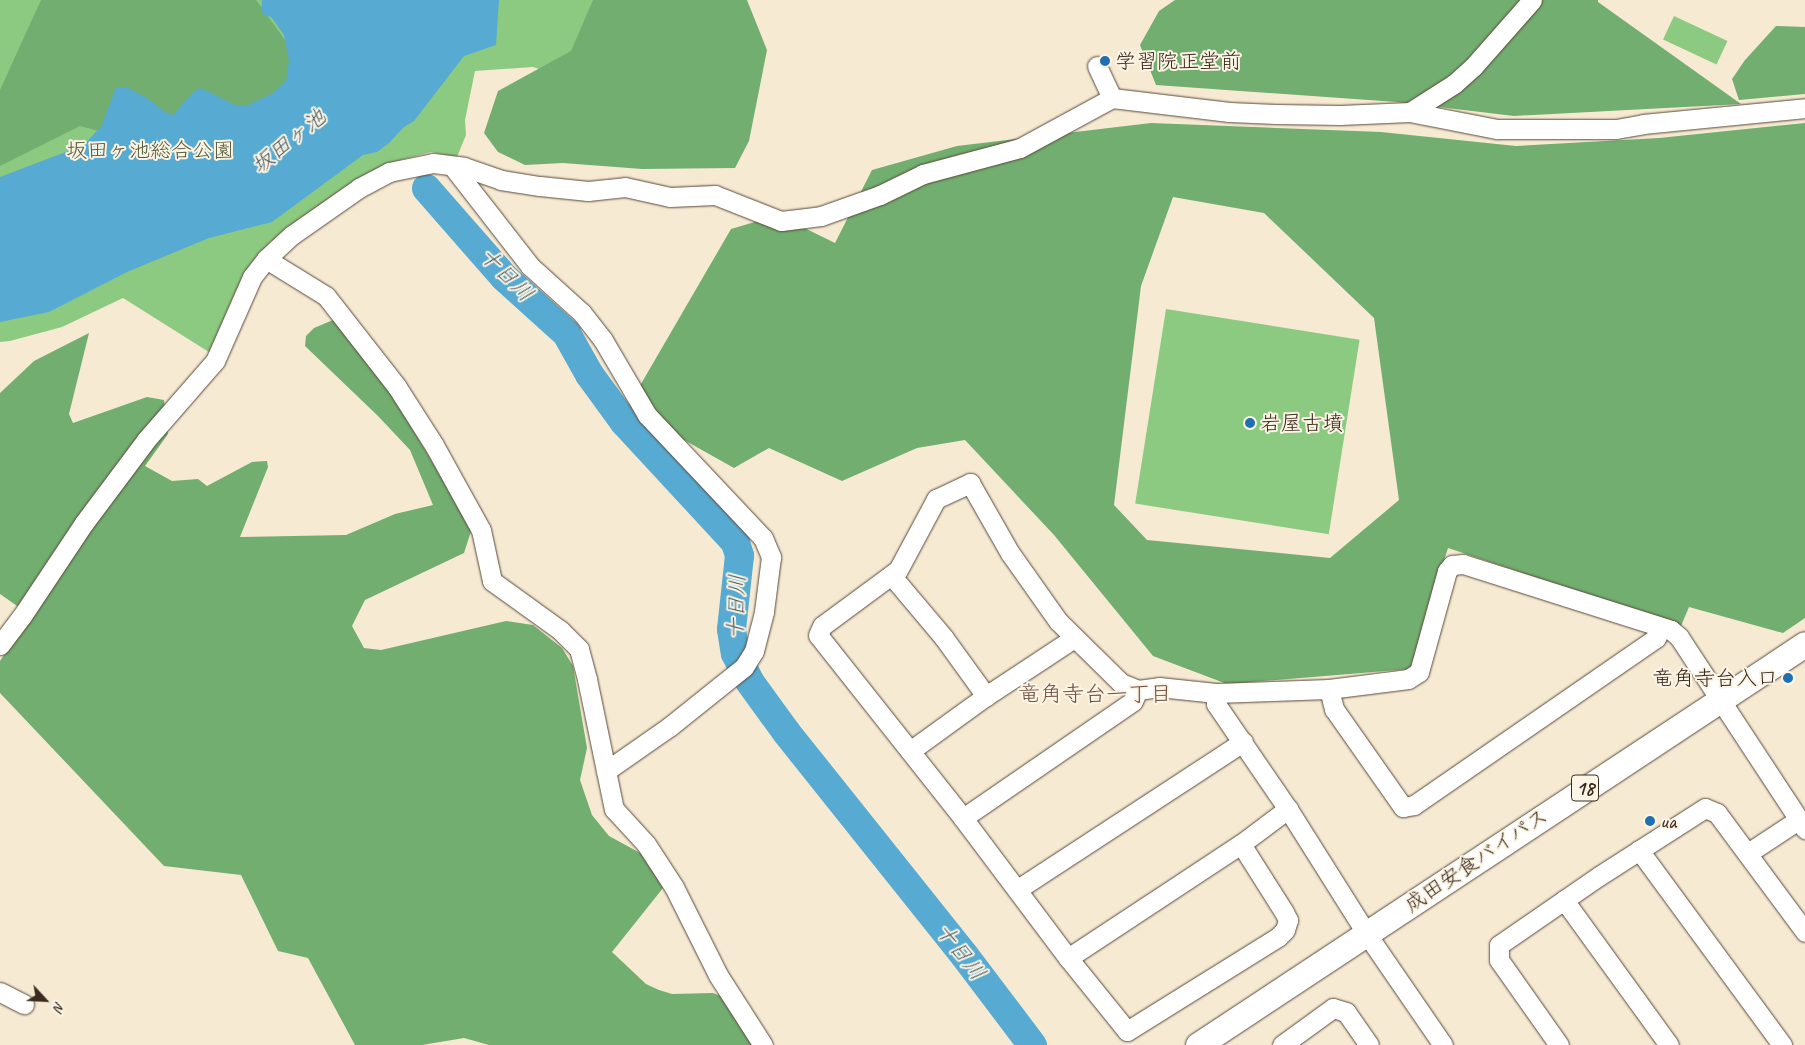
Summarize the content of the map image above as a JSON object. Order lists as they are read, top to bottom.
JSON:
{
  "streets": {
    "main road": ["18", "成田安食バイパス"]
  },
  "districts": ["竜角寺台一丁目"],
  "water": ["坂田ヶ池", "十日川"],
  "parks": ["坂田ヶ池総合公園"],
  "places": [
    "学習院正堂前",
    "岩屋古墳",
    "竜角寺台入口",
    "ua"
  ],
  "north": "bottom right"
}
